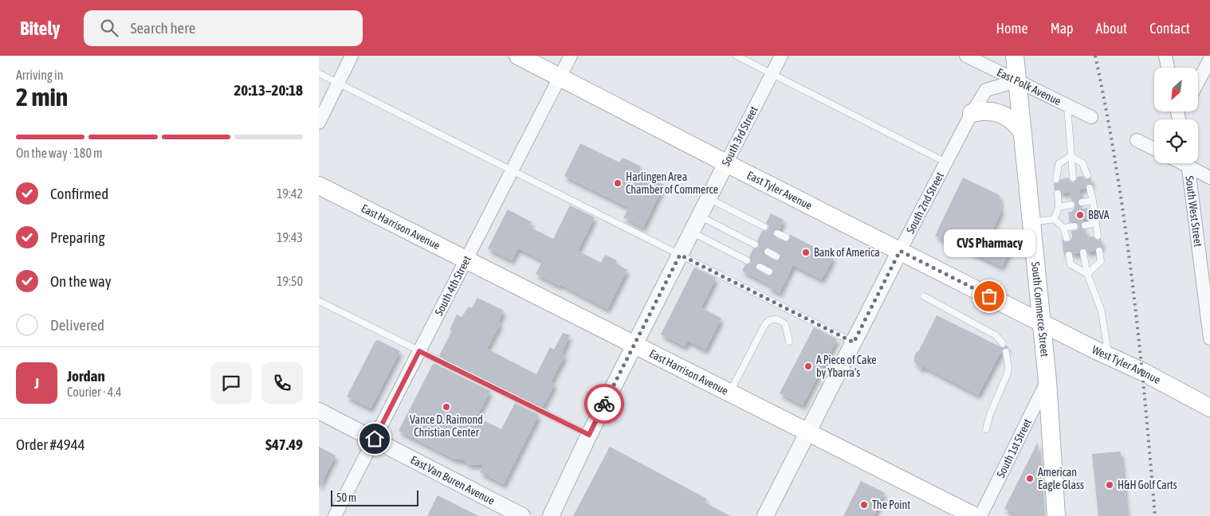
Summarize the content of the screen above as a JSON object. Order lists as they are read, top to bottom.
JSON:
{
  "streets": {
    "main road": [
      "East Tyler Avenue",
      "East Harrison Avenue",
      "South Commerce Street",
      "West Tyler Avenue"
    ],
    "street": [
      "East Polk Avenue",
      "South 3rd Street",
      "South 2nd Street",
      "South West Street",
      "South 4th Street",
      "South 1st Street",
      "East Van Buren Avenue"
    ]
  },
  "crossings": [
    ["East Polk Avenue", "South 2nd Street"],
    ["East Polk Avenue", "South Commerce Street"],
    ["South 3rd Street", "East Tyler Avenue"],
    ["South 3rd Street", "East Harrison Avenue"],
    ["East Tyler Avenue", "South 2nd Street"],
    ["East Tyler Avenue", "South 4th Street"],
    ["East Tyler Avenue", "South Commerce Street"],
    ["East Tyler Avenue", "West Tyler Avenue"],
    ["South 2nd Street", "East Harrison Avenue"],
    ["South 2nd Street", "South Commerce Street"],
    ["East Harrison Avenue", "South 4th Street"],
    ["South 4th Street", "East Van Buren Avenue"],
    ["South Commerce Street", "West Tyler Avenue"],
    ["South Commerce Street", "South 1st Street"]
  ],
  "places": [
    "Harlingen Area Chamber of Commerce",
    "BBVA",
    "Bank of America",
    "CVS Pharmacy",
    "A Piece of Cake by Ybarra's",
    "Vance D. Raimond Christian Center",
    "American Eagle Glass",
    "H&H Golf Carts",
    "The Point"
  ],
  "scale_bar": "50 m",
  "north": "bottom left",
  "page": {
    "header": "Bitely",
    "search": "Search here",
    "nav": [
      "Home",
      "Map",
      "About",
      "Contact"
    ],
    "heading": ["2 min", "Arriving in", "20:13–20:18"],
    "panel": [
      "Jordan",
      "Courier · 4.4",
      "Order #4944",
      "$47.49"
    ],
    "bar": "On the way · 180 m",
    "list": [
      ["Confirmed", "19:42"],
      ["Preparing", "19:43"],
      ["On the way", "19:50"],
      "Delivered"
    ],
    "bubble": "CVS Pharmacy",
    "round": "J",
    "scale": "50 m"
  }
}
